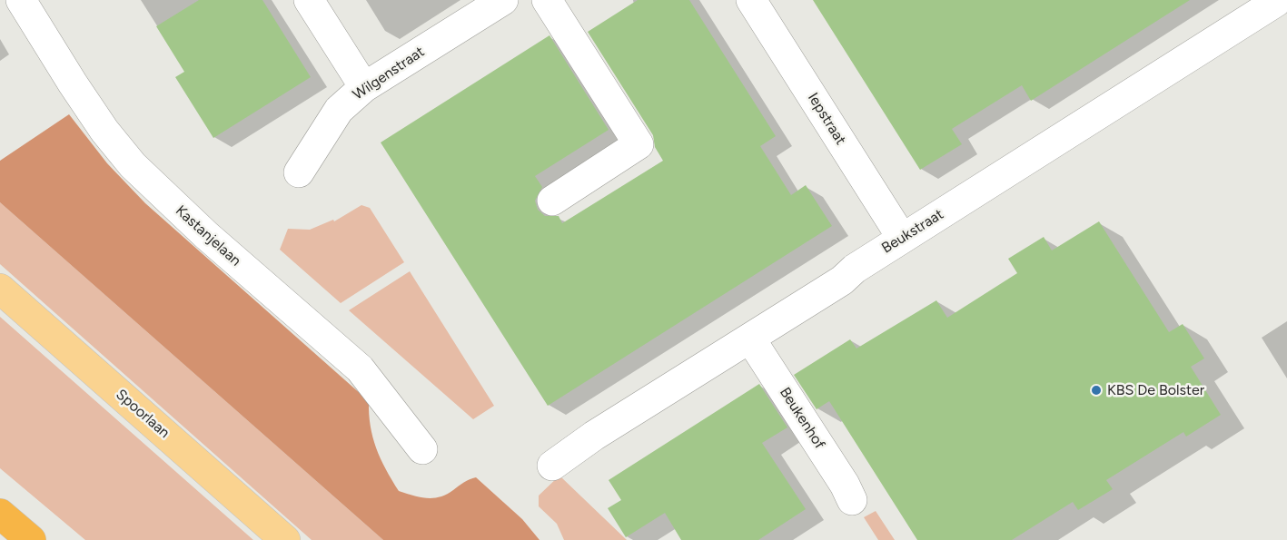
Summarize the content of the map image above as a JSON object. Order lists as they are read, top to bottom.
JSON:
{
  "streets": {
    "main road": ["Spoorlaan"],
    "street": [
      "Wilgenstraat",
      "Iepstraat",
      "Beukstraat",
      "Kastanjelaan",
      "Beukenhof"
    ]
  },
  "crossings": [
    ["Iepstraat", "Beukstraat"],
    ["Beukstraat", "Beukenhof"]
  ],
  "places": ["KBS De Bolster"]
}
